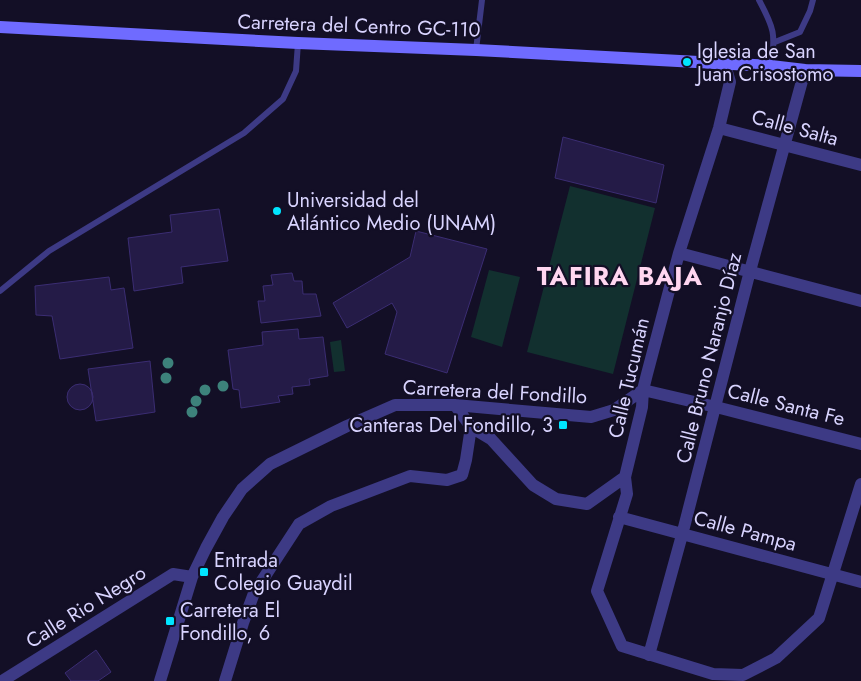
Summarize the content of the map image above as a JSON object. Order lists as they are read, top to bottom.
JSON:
{
  "streets": {
    "main road": ["Carretera del Centro GC-110"],
    "street": [
      "Calle Salta",
      "Calle Bruno Naranjo Díaz",
      "Calle Tucumán",
      "Carretera del Fondillo",
      "Calle Santa Fe",
      "Calle Pampa",
      "Calle Rio Negro"
    ]
  },
  "crossings": [
    ["Carretera del Centro GC-110", "Calle Bruno Naranjo Díaz"],
    ["Carretera del Centro GC-110", "Calle Tucumán"],
    ["Calle Salta", "Calle Bruno Naranjo Díaz"],
    ["Calle Salta", "Calle Tucumán"],
    ["Calle Bruno Naranjo Díaz", "Calle Tucumán"],
    ["Calle Bruno Naranjo Díaz", "Calle Santa Fe"],
    ["Calle Bruno Naranjo Díaz", "Calle Pampa"],
    ["Calle Tucumán", "Carretera del Fondillo"],
    ["Calle Tucumán", "Calle Santa Fe"],
    ["Calle Tucumán", "Calle Pampa"],
    ["Carretera del Fondillo", "Calle Santa Fe"],
    ["Carretera del Fondillo", "Calle Rio Negro"]
  ],
  "districts": ["TAFIRA BAJA"],
  "places": {
    "other": ["Iglesia de San Juan Crisostomo", "Universidad del Atlántico Medio (UNAM)"],
    "transit": ["Canteras Del Fondillo, 3", "Entrada Colegio Guaydil", "Carretera El Fondillo, 6"]
  }
}
